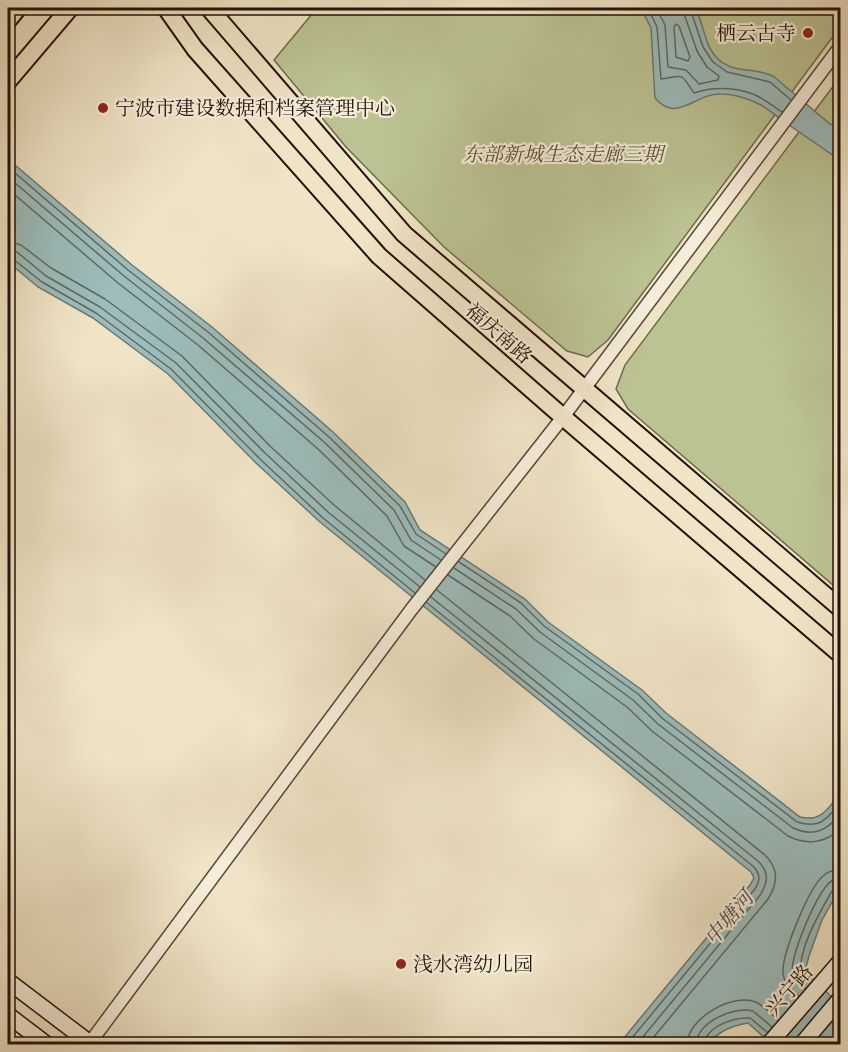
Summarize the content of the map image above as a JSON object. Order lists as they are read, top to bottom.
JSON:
{
  "streets": {
    "main road": ["福庆南路", "兴宁路"]
  },
  "water": ["中塘河"],
  "parks": ["东部新城生态走廊三期"],
  "places": ["栖云古寺", "宁波市建设数据和档案管理中心", "浅水湾幼儿园"]
}
